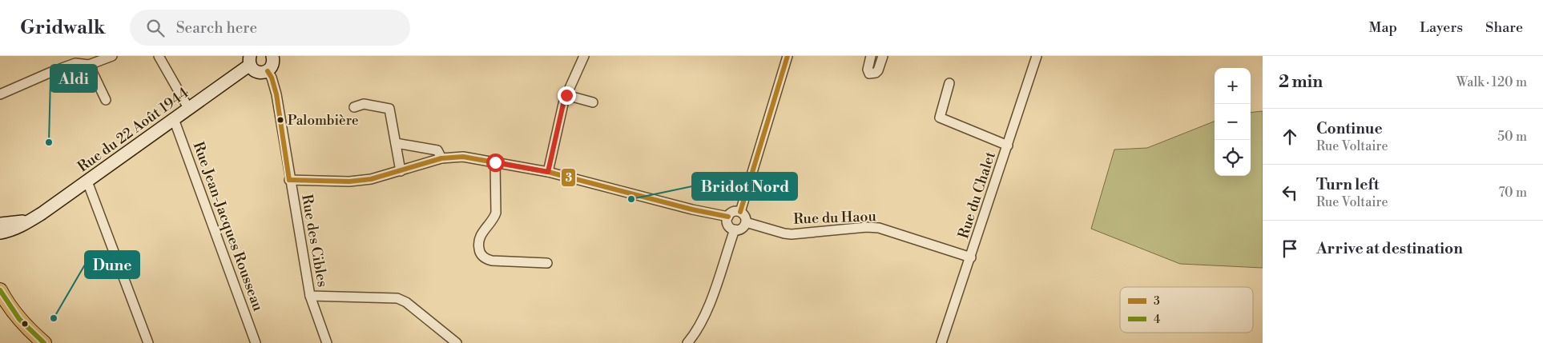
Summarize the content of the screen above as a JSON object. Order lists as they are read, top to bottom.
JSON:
{
  "streets": {
    "street": [
      "Rue du 22 Août 1944",
      "Rue du Chalet",
      "Rue du Haou",
      "Rue Jean-Jacques Rousseau",
      "Rue des Cibles"
    ]
  },
  "crossings": [
    ["Rue du 22 Août 1944", "Rue Jean-Jacques Rousseau"],
    ["Rue du Chalet", "Rue du Haou"]
  ],
  "places": [
    "Palombière",
    "Aldi",
    "Bridot Nord",
    "Dune"
  ],
  "lines": ["transit line 3", "transit line 4"],
  "legend": ["3", "4"],
  "page": {
    "header": "Gridwalk",
    "search": "Search here",
    "nav": ["Map", "Layers", "Share"],
    "heading": ["2 min", "Walk · 120 m"],
    "map_buttons": ["+", "−"],
    "list": [
      ["Continue", "Rue Voltaire", "50 m"],
      ["Turn left", "Rue Voltaire", "70 m"],
      "Arrive at destination"
    ]
  }
}
